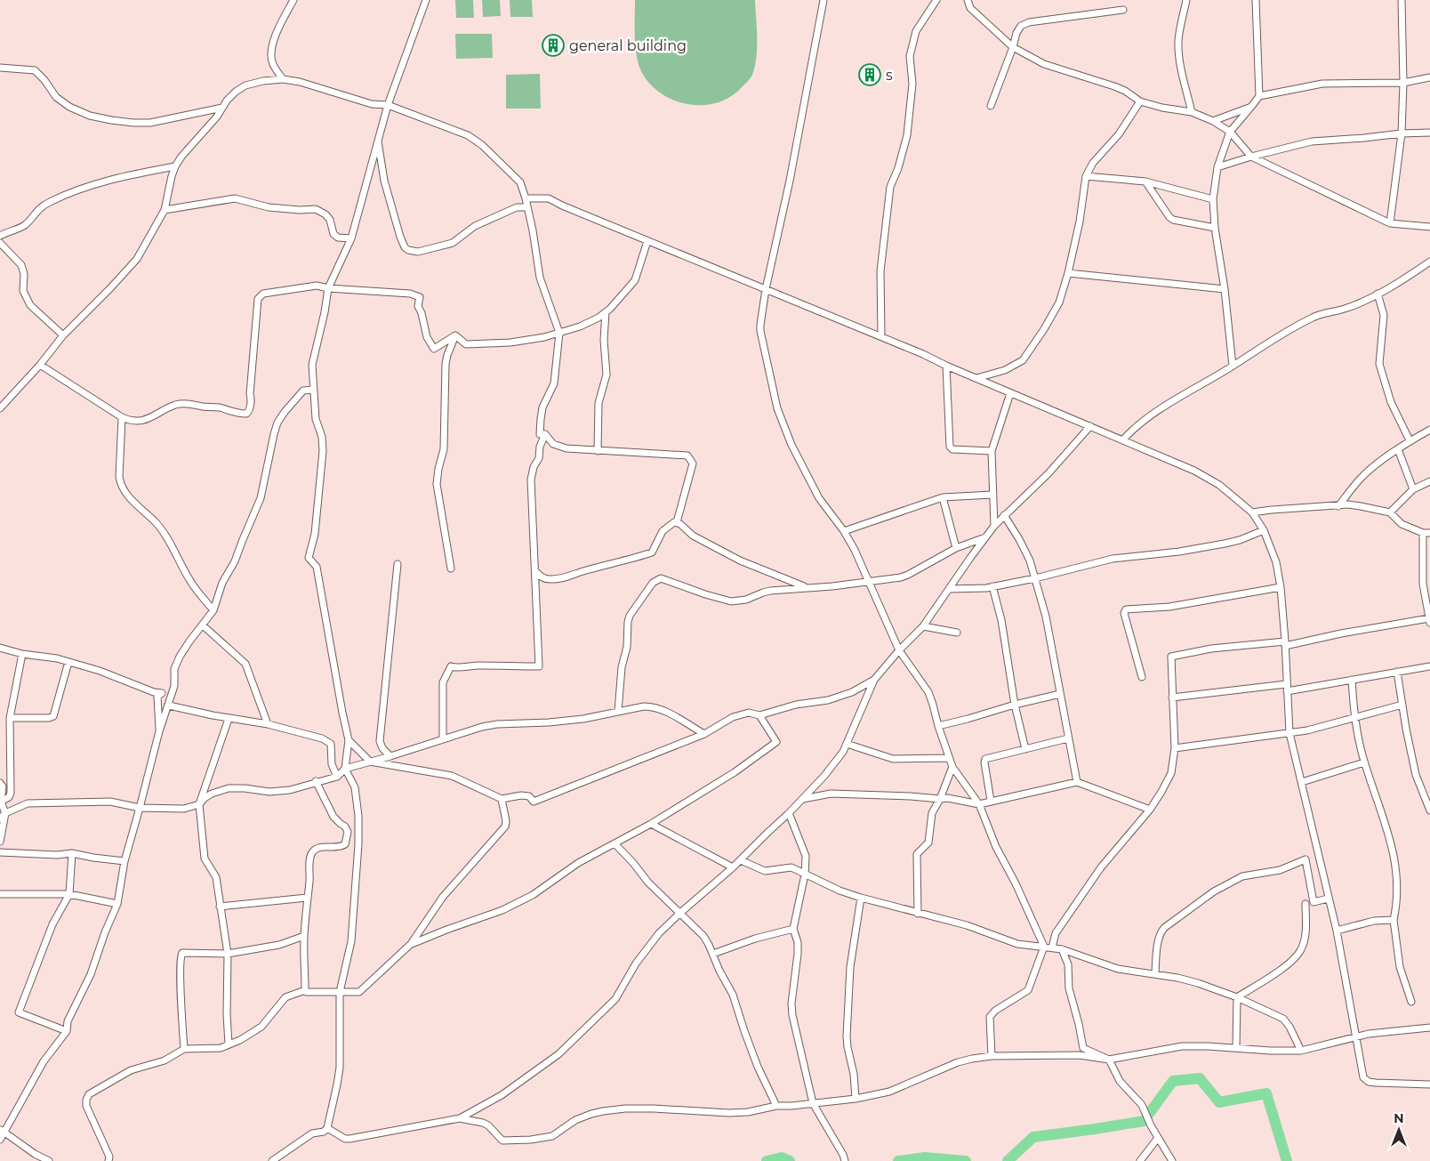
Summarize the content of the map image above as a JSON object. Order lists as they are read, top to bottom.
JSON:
{
  "places": {
    "building": ["general building", "s"]
  },
  "north": "top"
}
